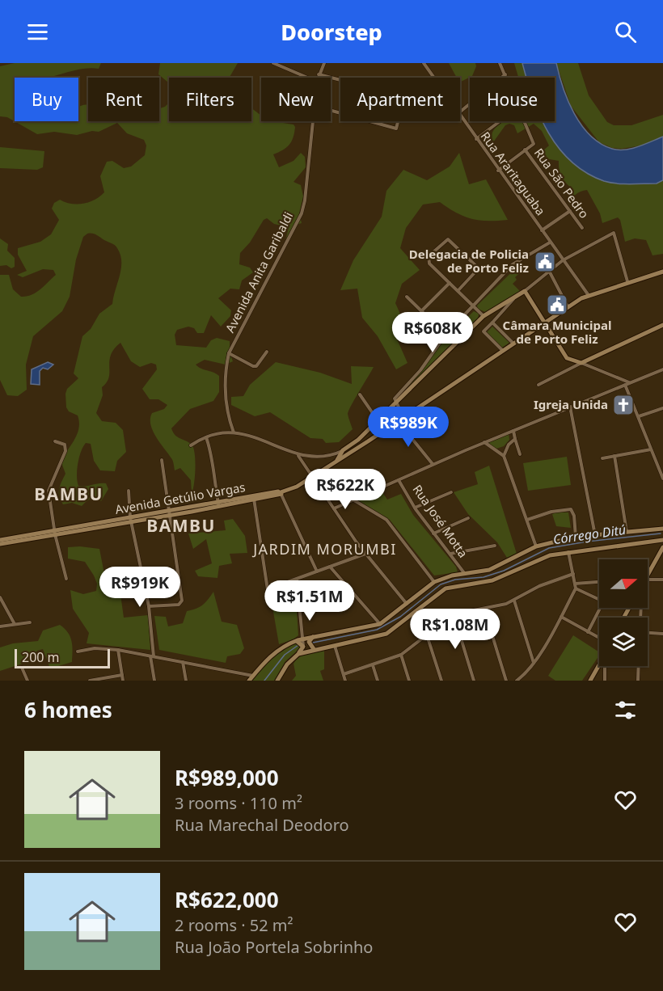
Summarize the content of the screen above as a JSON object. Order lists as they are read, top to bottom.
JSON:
{
  "streets": {
    "street": [
      "Rua Araritaguaba",
      "Rua São Pedro",
      "Avenida Anita Garibaldi",
      "Avenida Getúlio Vargas",
      "Rua José Motta"
    ]
  },
  "crossings": [
    ["Rua Araritaguaba", "Avenida Getúlio Vargas"]
  ],
  "districts": ["BAMBU", "BAMBU", "JARDIM MORUMBI"],
  "water": ["Córrego Ditú"],
  "places": {
    "public building": ["Delegacia de Policia de Porto Feliz", "Câmara Municipal de Porto Feliz"],
    "church": ["Igreja Unida"]
  },
  "scale_bar": "200 m",
  "north": "right",
  "page": {
    "header": "Doorstep",
    "chip": [
      "Buy",
      "Rent",
      "Filters",
      "New",
      "Apartment",
      "House"
    ],
    "price": [
      "R$608K",
      "R$989K",
      "R$622K",
      "R$919K",
      "R$1.51M",
      "R$1.08M"
    ],
    "scale": "200 m",
    "heading": "6 homes",
    "list": [
      {
        "name": "R$989,000",
        "note": "3 rooms · 110 m² · Rua Marechal Deodoro"
      },
      {
        "name": "R$622,000",
        "note": "2 rooms · 52 m² · Rua João Portela Sobrinho"
      }
    ]
  }
}
